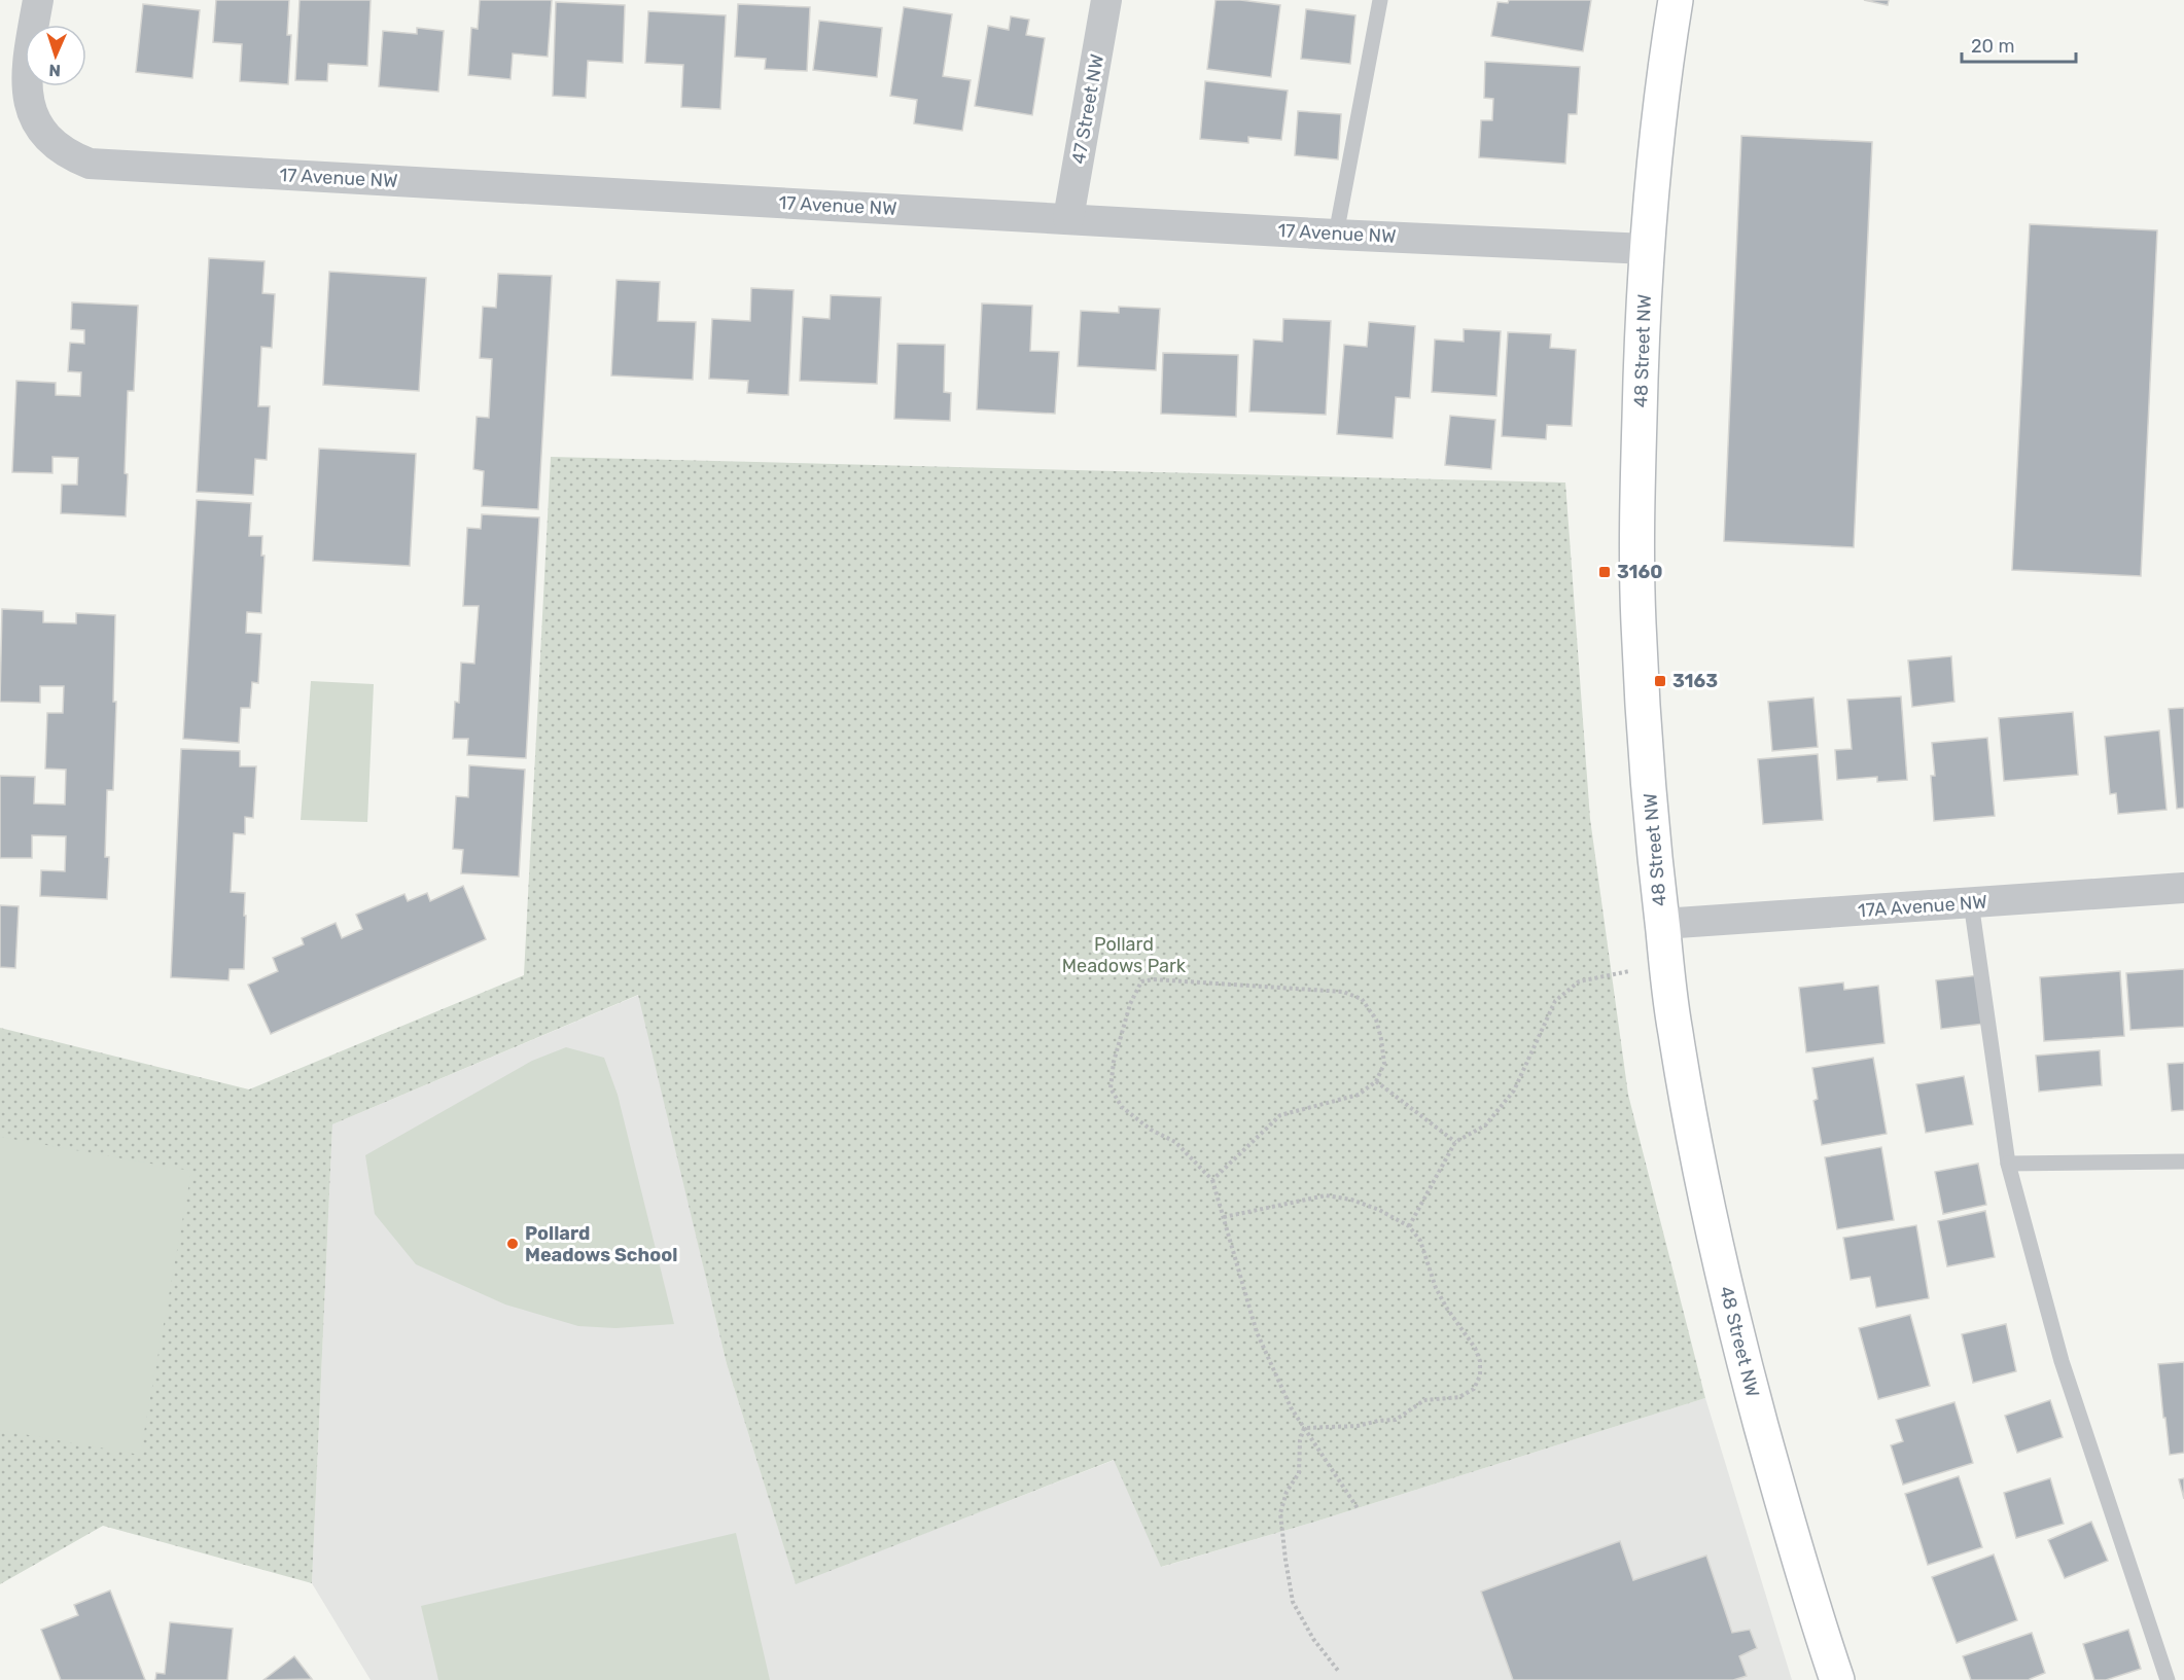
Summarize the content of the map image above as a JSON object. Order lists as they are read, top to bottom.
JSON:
{
  "streets": {
    "street": [
      "47 Street NW",
      "17 Avenue NW",
      "48 Street NW",
      "17A Avenue NW"
    ]
  },
  "crossings": [
    ["47 Street NW", "17 Avenue NW"],
    ["17 Avenue NW", "48 Street NW"],
    ["48 Street NW", "17A Avenue NW"]
  ],
  "parks": ["Pollard Meadows Park"],
  "places": {
    "transit": ["3160", "3163"],
    "other": ["Pollard Meadows School"]
  },
  "scale_bar": "20 m",
  "north": "bottom"
}
